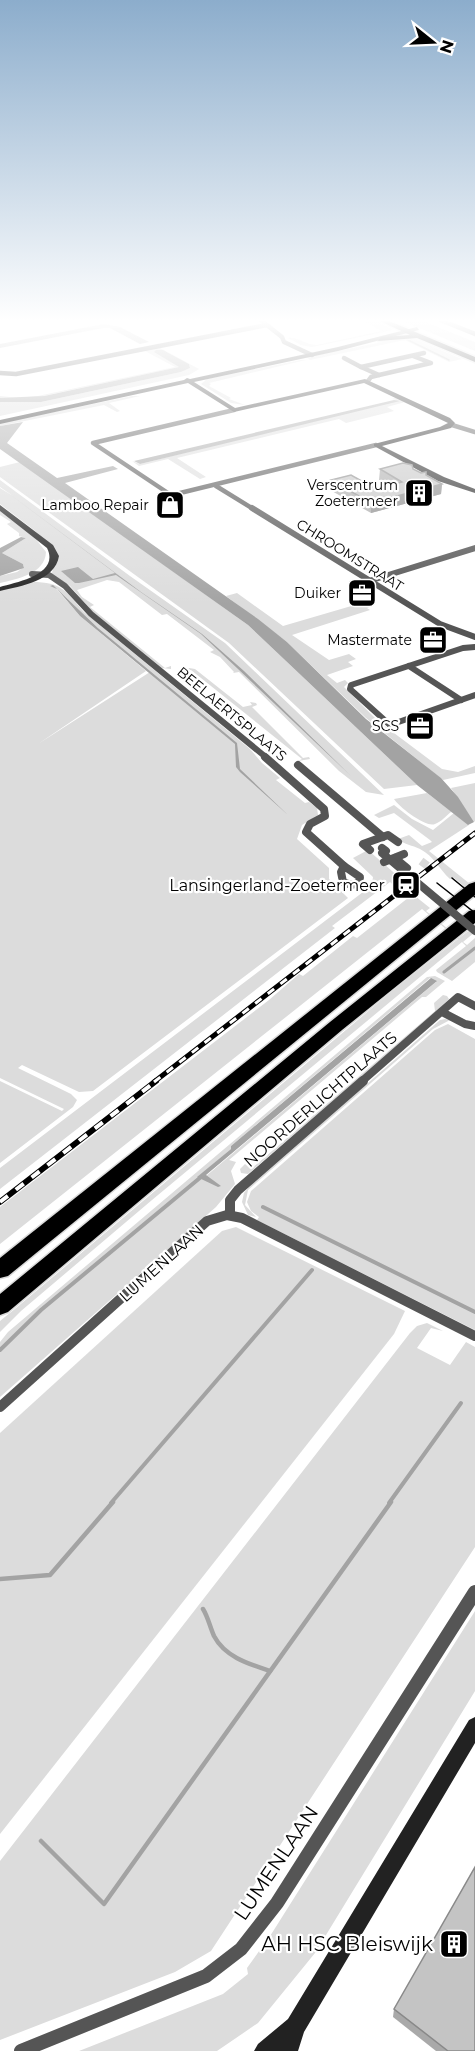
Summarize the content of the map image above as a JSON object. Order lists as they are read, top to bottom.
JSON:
{
  "streets": {
    "street": [
      "CHROOMSTRAAT",
      "BEELAERTSPLAATS",
      "NOORDERLICHTPLAATS",
      "LUMENLAAN"
    ]
  },
  "crossings": [
    ["NOORDERLICHTPLAATS", "LUMENLAAN"]
  ],
  "places": {
    "building": ["Verscentrum Zoetermeer", "AH HSC Bleiswijk"],
    "shop": ["Lamboo Repair"],
    "office": ["Duiker", "Mastermate", "SCS"],
    "station": ["Lansingerland-Zoetermeer"]
  },
  "north": "right"
}
